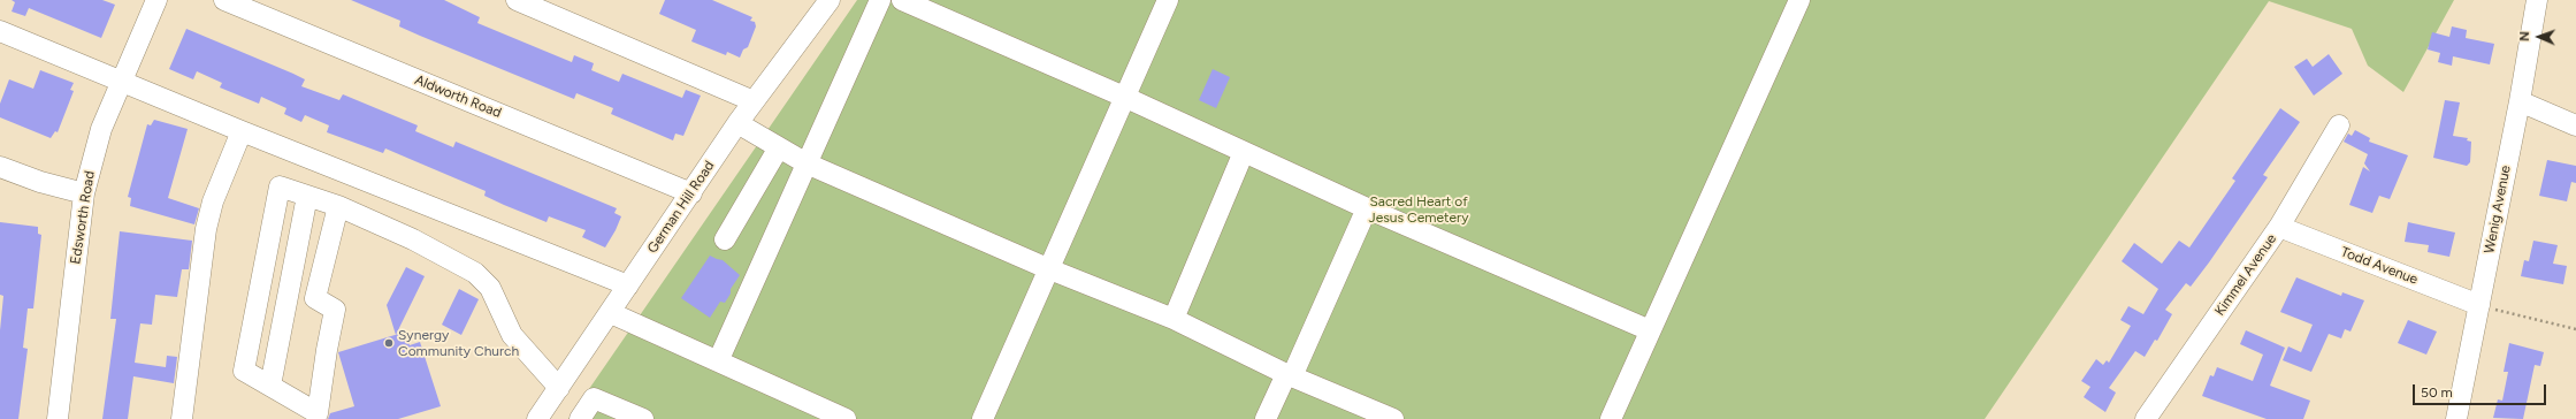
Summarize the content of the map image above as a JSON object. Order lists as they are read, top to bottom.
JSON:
{
  "streets": {
    "street": [
      "Aldworth Road",
      "German Hill Road",
      "Wenig Avenue",
      "Edsworth Road",
      "Todd Avenue",
      "Kimmel Avenue"
    ]
  },
  "crossings": [
    ["Aldworth Road", "German Hill Road"],
    ["Wenig Avenue", "Todd Avenue"],
    ["Todd Avenue", "Kimmel Avenue"]
  ],
  "parks": ["Sacred Heart of Jesus Cemetery"],
  "places": ["Synergy Community Church"],
  "scale_bar": "50 m",
  "north": "left"
}
